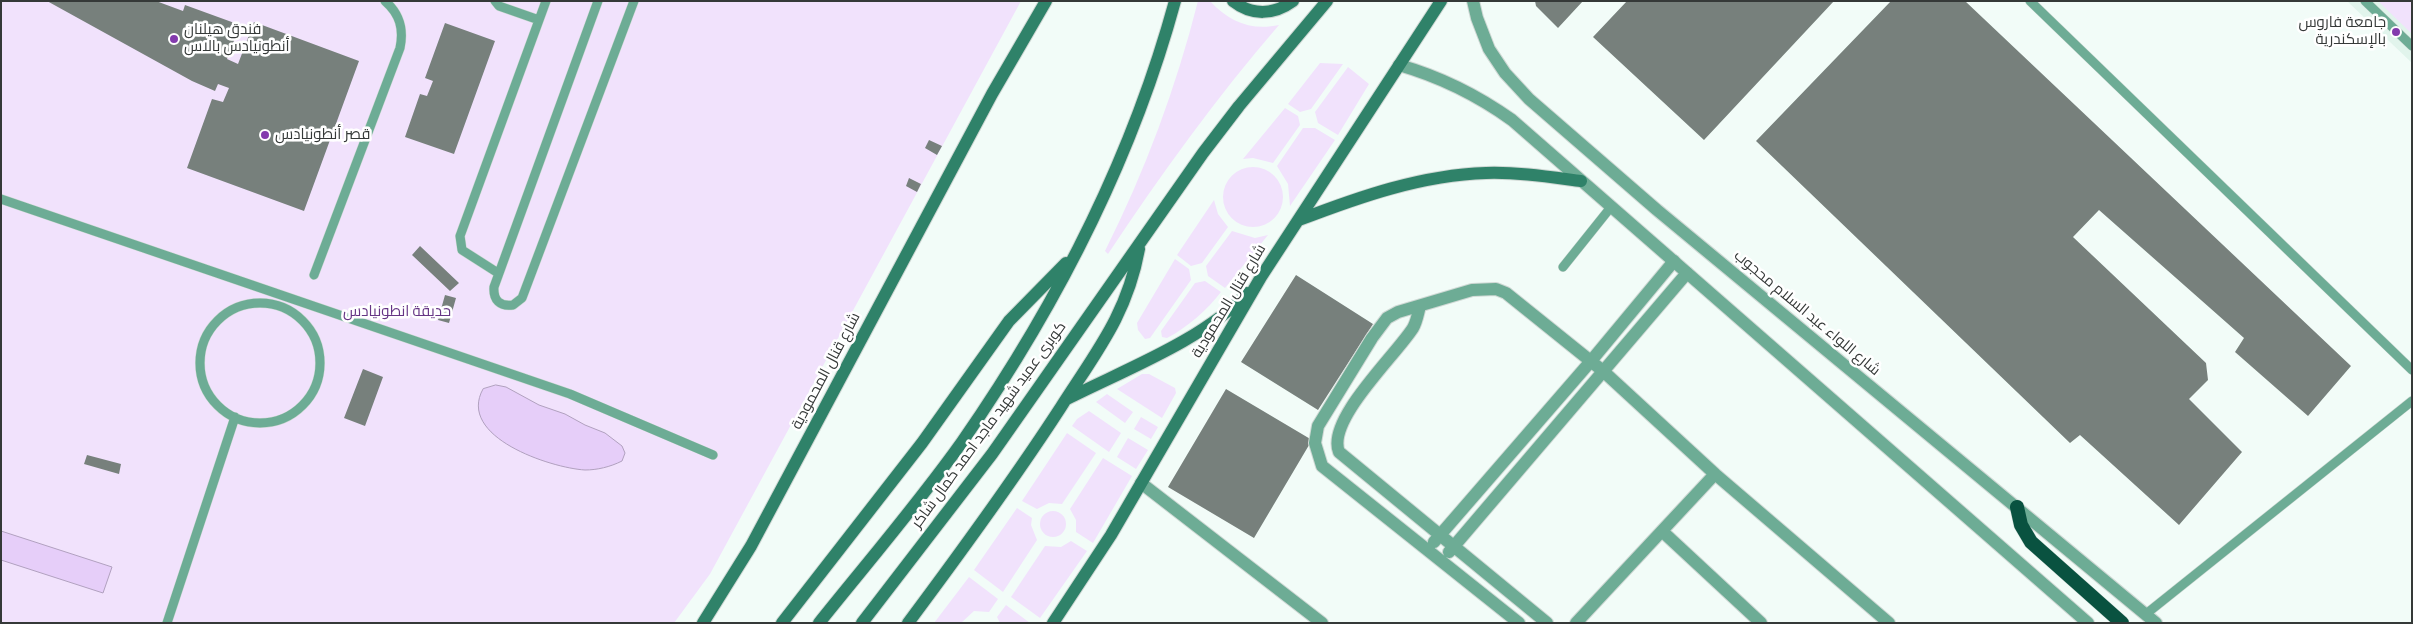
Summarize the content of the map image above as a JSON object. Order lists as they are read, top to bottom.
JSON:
{
  "streets": {
    "main road": ["شارع قنال المحمودية", "كوبرى عميد شهيد ماجد احمد كمال شاكر"],
    "street": ["شارع اللواء عبد السلام محجوب"]
  },
  "parks": ["حديقة انطونيادس"],
  "places": ["جامعة فاروس بالإسكندرية", "فندق هيلنان أنطونيادس بالاس", "قصر أنطونيادس"]
}
